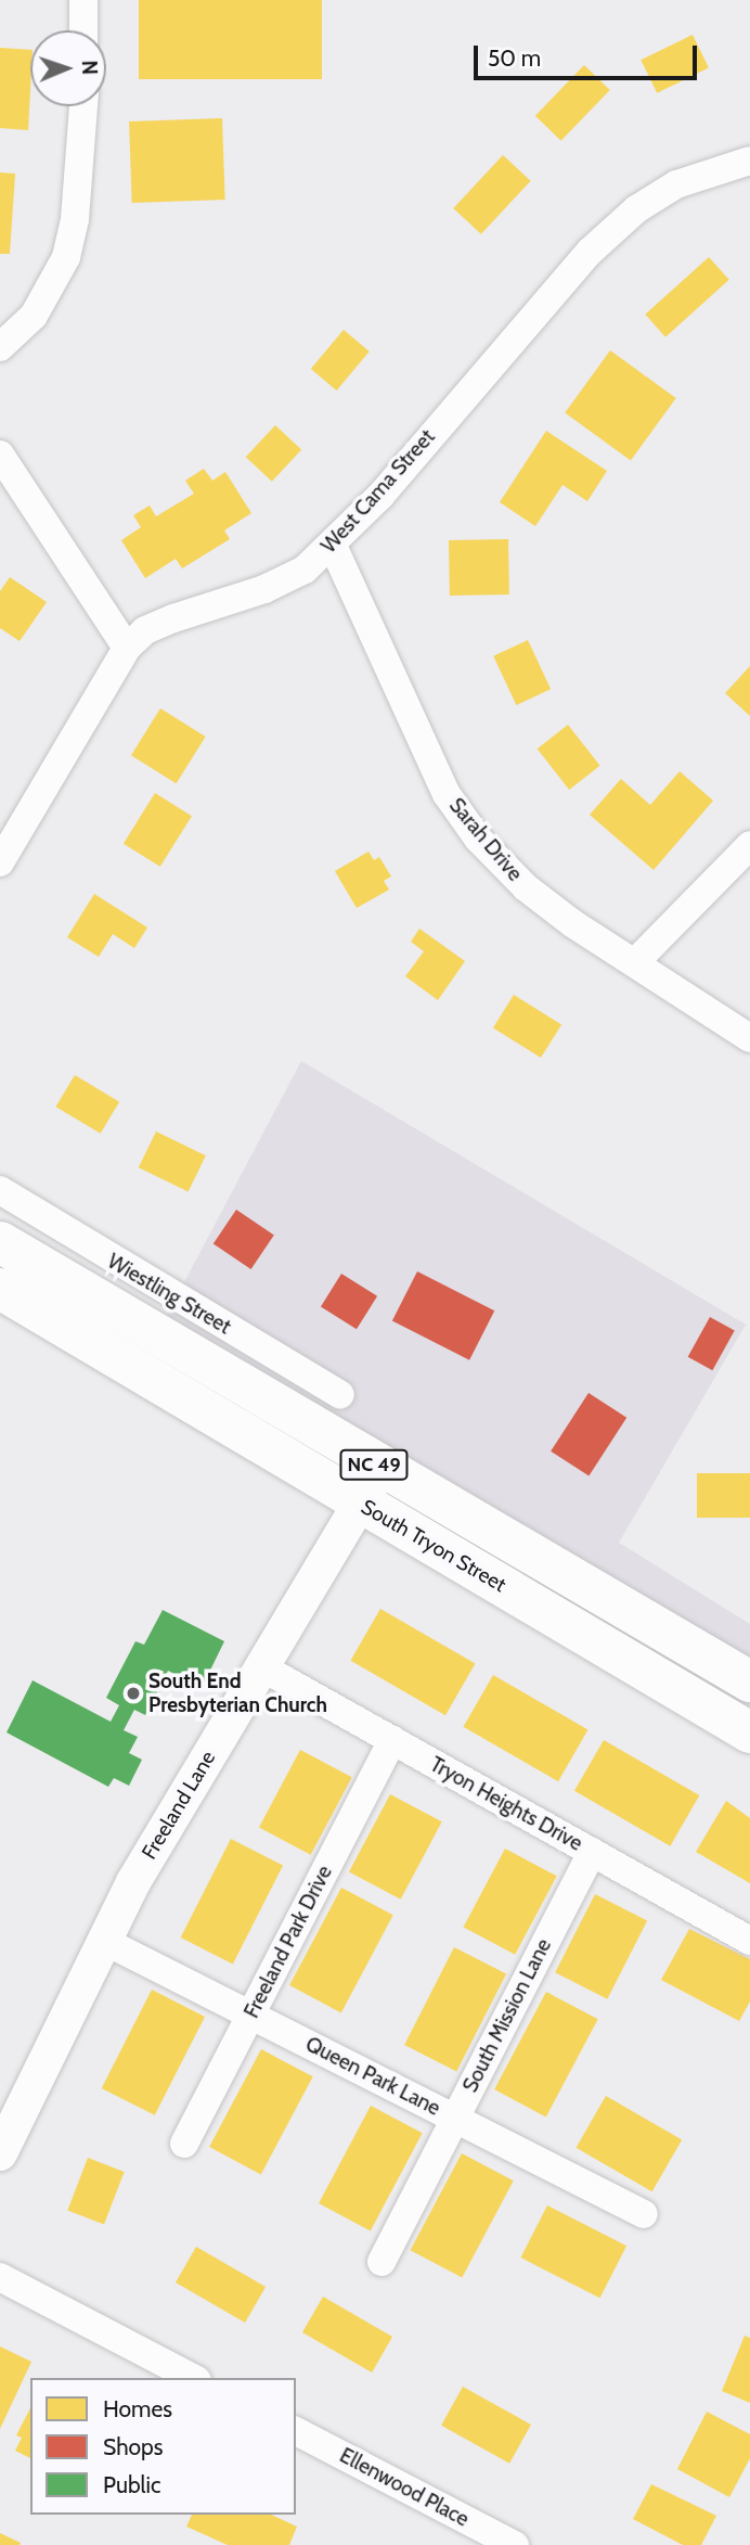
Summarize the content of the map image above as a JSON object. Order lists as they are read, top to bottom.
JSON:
{
  "streets": {
    "main road": ["NC 49", "South Tryon Street"],
    "street": [
      "West Cama Street",
      "Sarah Drive",
      "Wiestling Street",
      "Tryon Heights Drive",
      "Freeland Lane",
      "Freeland Park Drive",
      "South Mission Lane",
      "Queen Park Lane",
      "Ellenwood Place"
    ]
  },
  "crossings": [
    ["West Cama Street", "Sarah Drive"],
    ["South Tryon Street", "Freeland Lane"],
    ["Tryon Heights Drive", "Freeland Lane"],
    ["Tryon Heights Drive", "Freeland Park Drive"],
    ["Tryon Heights Drive", "South Mission Lane"],
    ["Freeland Lane", "Queen Park Lane"],
    ["Freeland Park Drive", "Queen Park Lane"],
    ["South Mission Lane", "Queen Park Lane"]
  ],
  "places": ["South End Presbyterian Church"],
  "legend": ["Homes", "Shops", "Public"],
  "scale_bar": "50 m",
  "north": "right"
}
